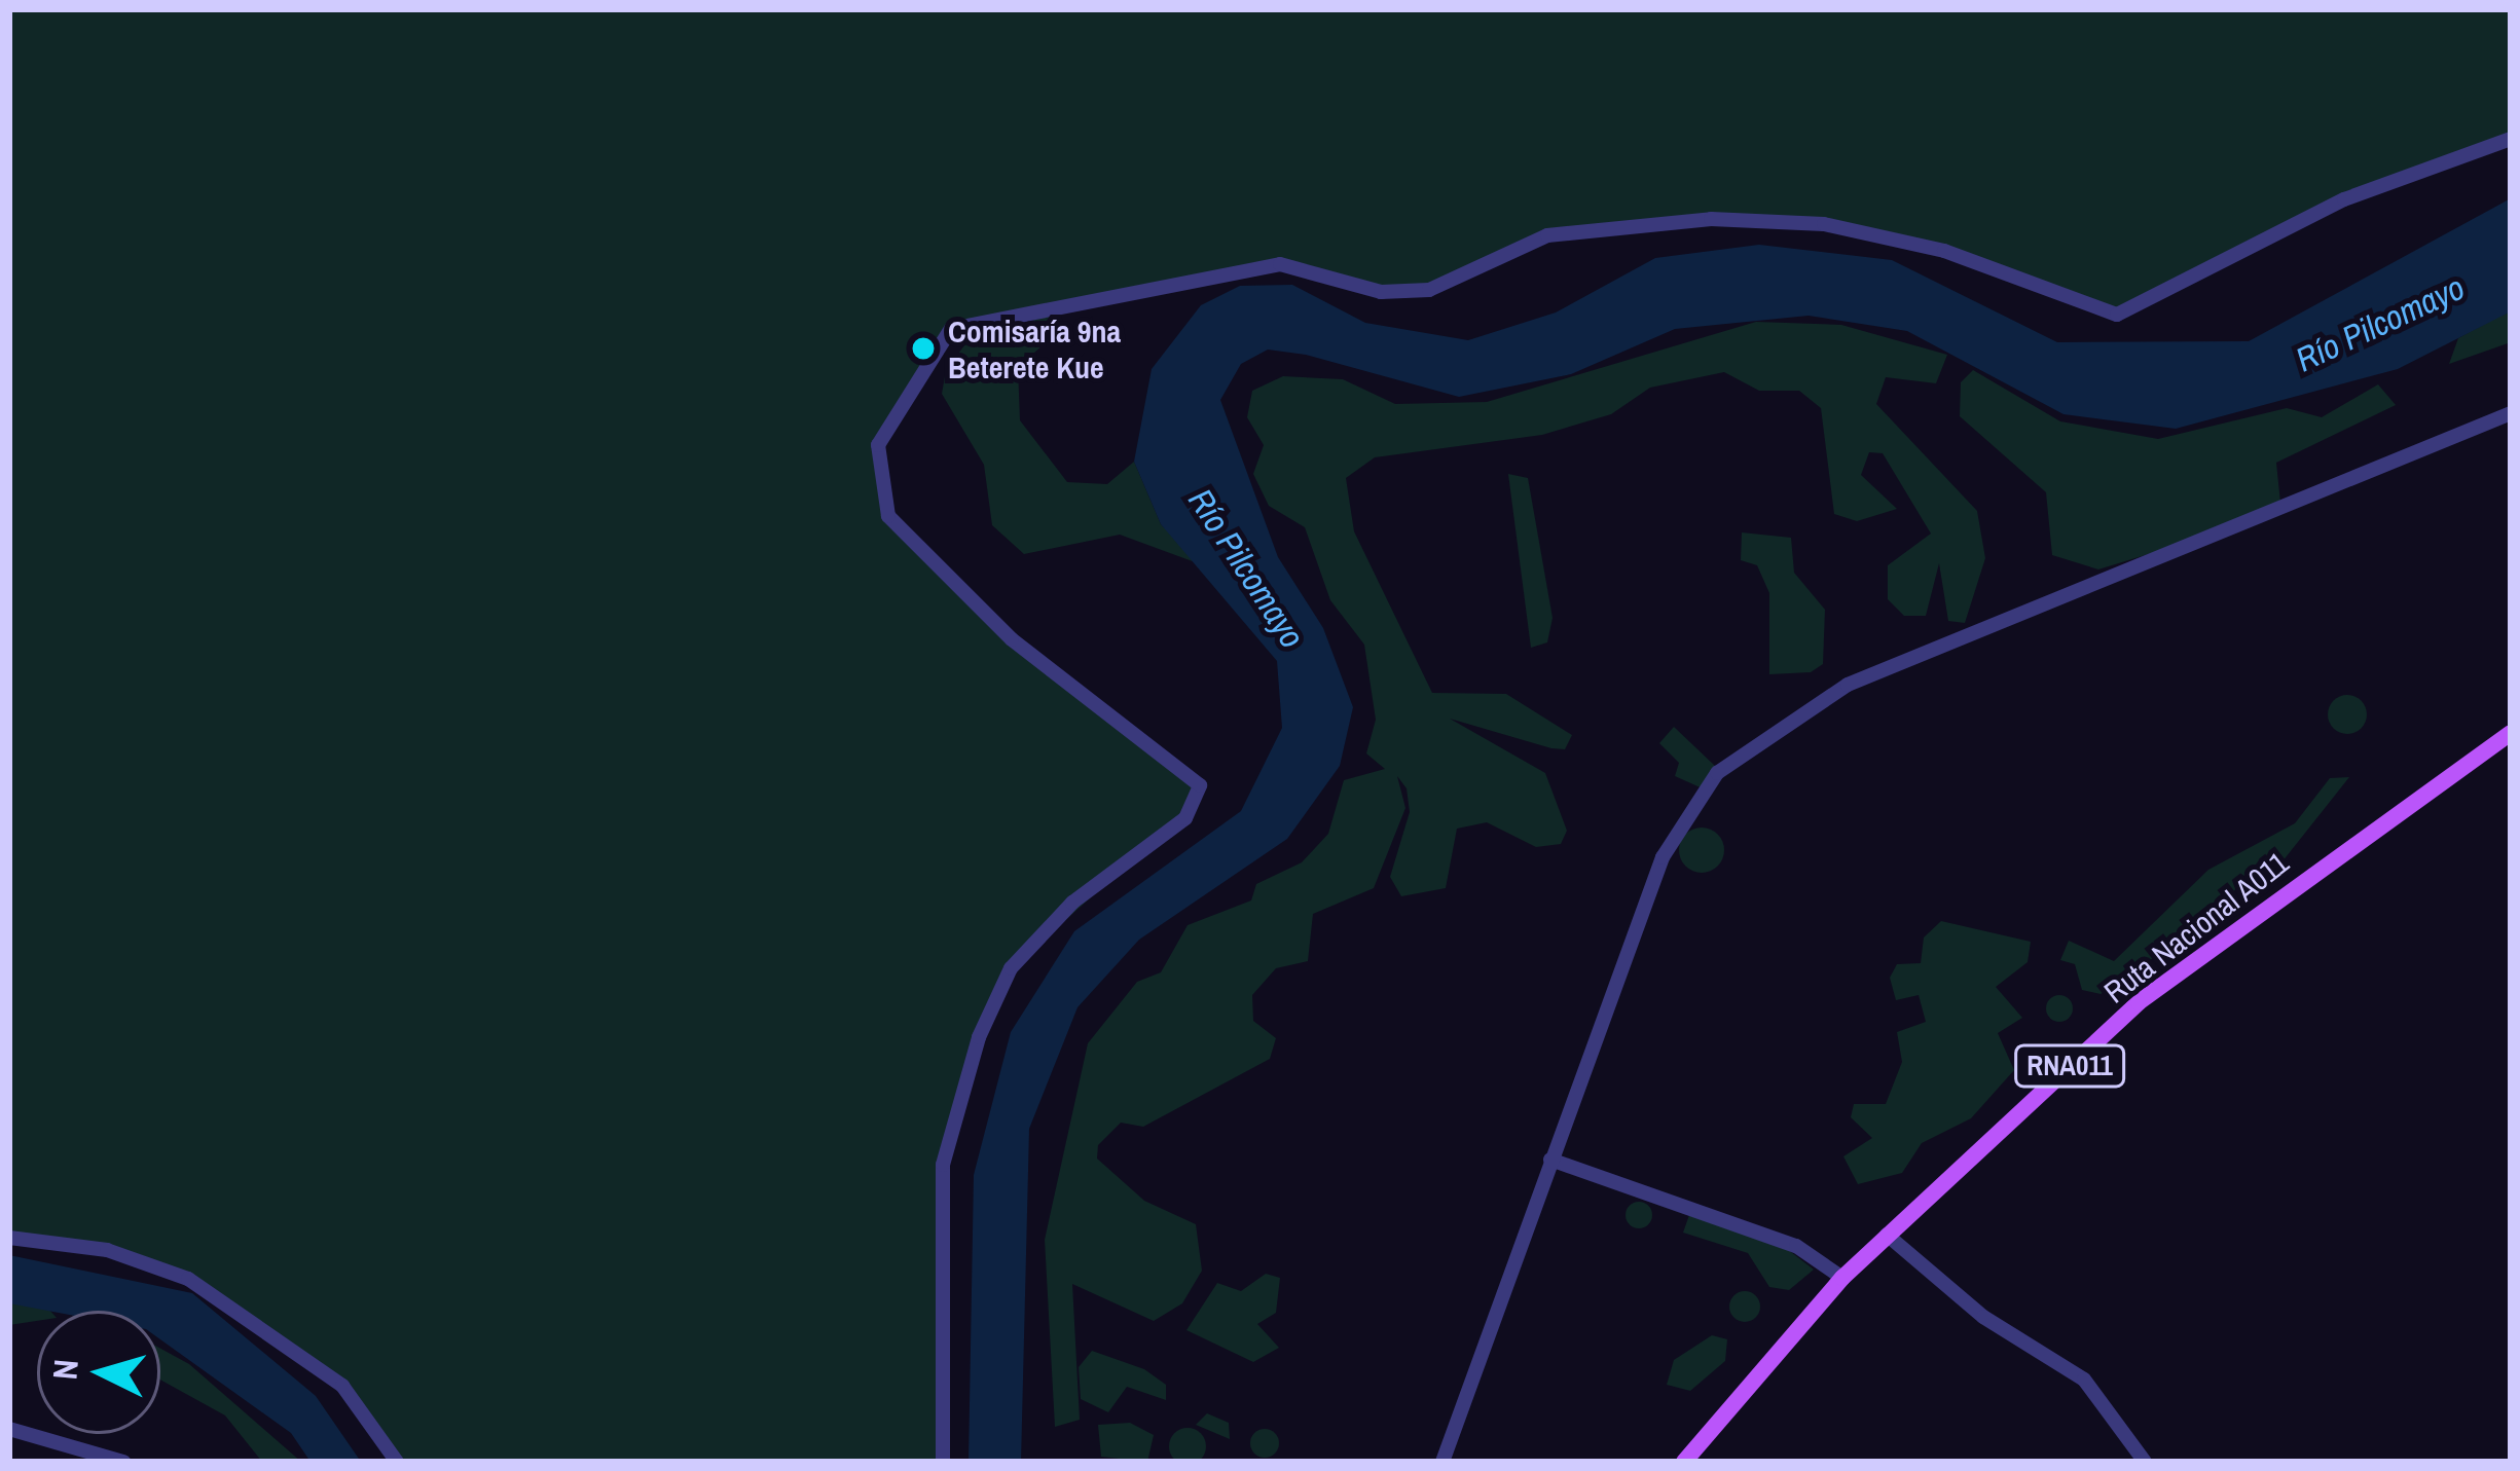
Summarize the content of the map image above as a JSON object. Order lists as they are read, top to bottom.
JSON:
{
  "streets": {
    "main road": ["Ruta Nacional A011", "RNA011"]
  },
  "water": ["Río Pilcomayo"],
  "places": ["Comisaría 9na Beterete Kue"],
  "north": "left"
}
